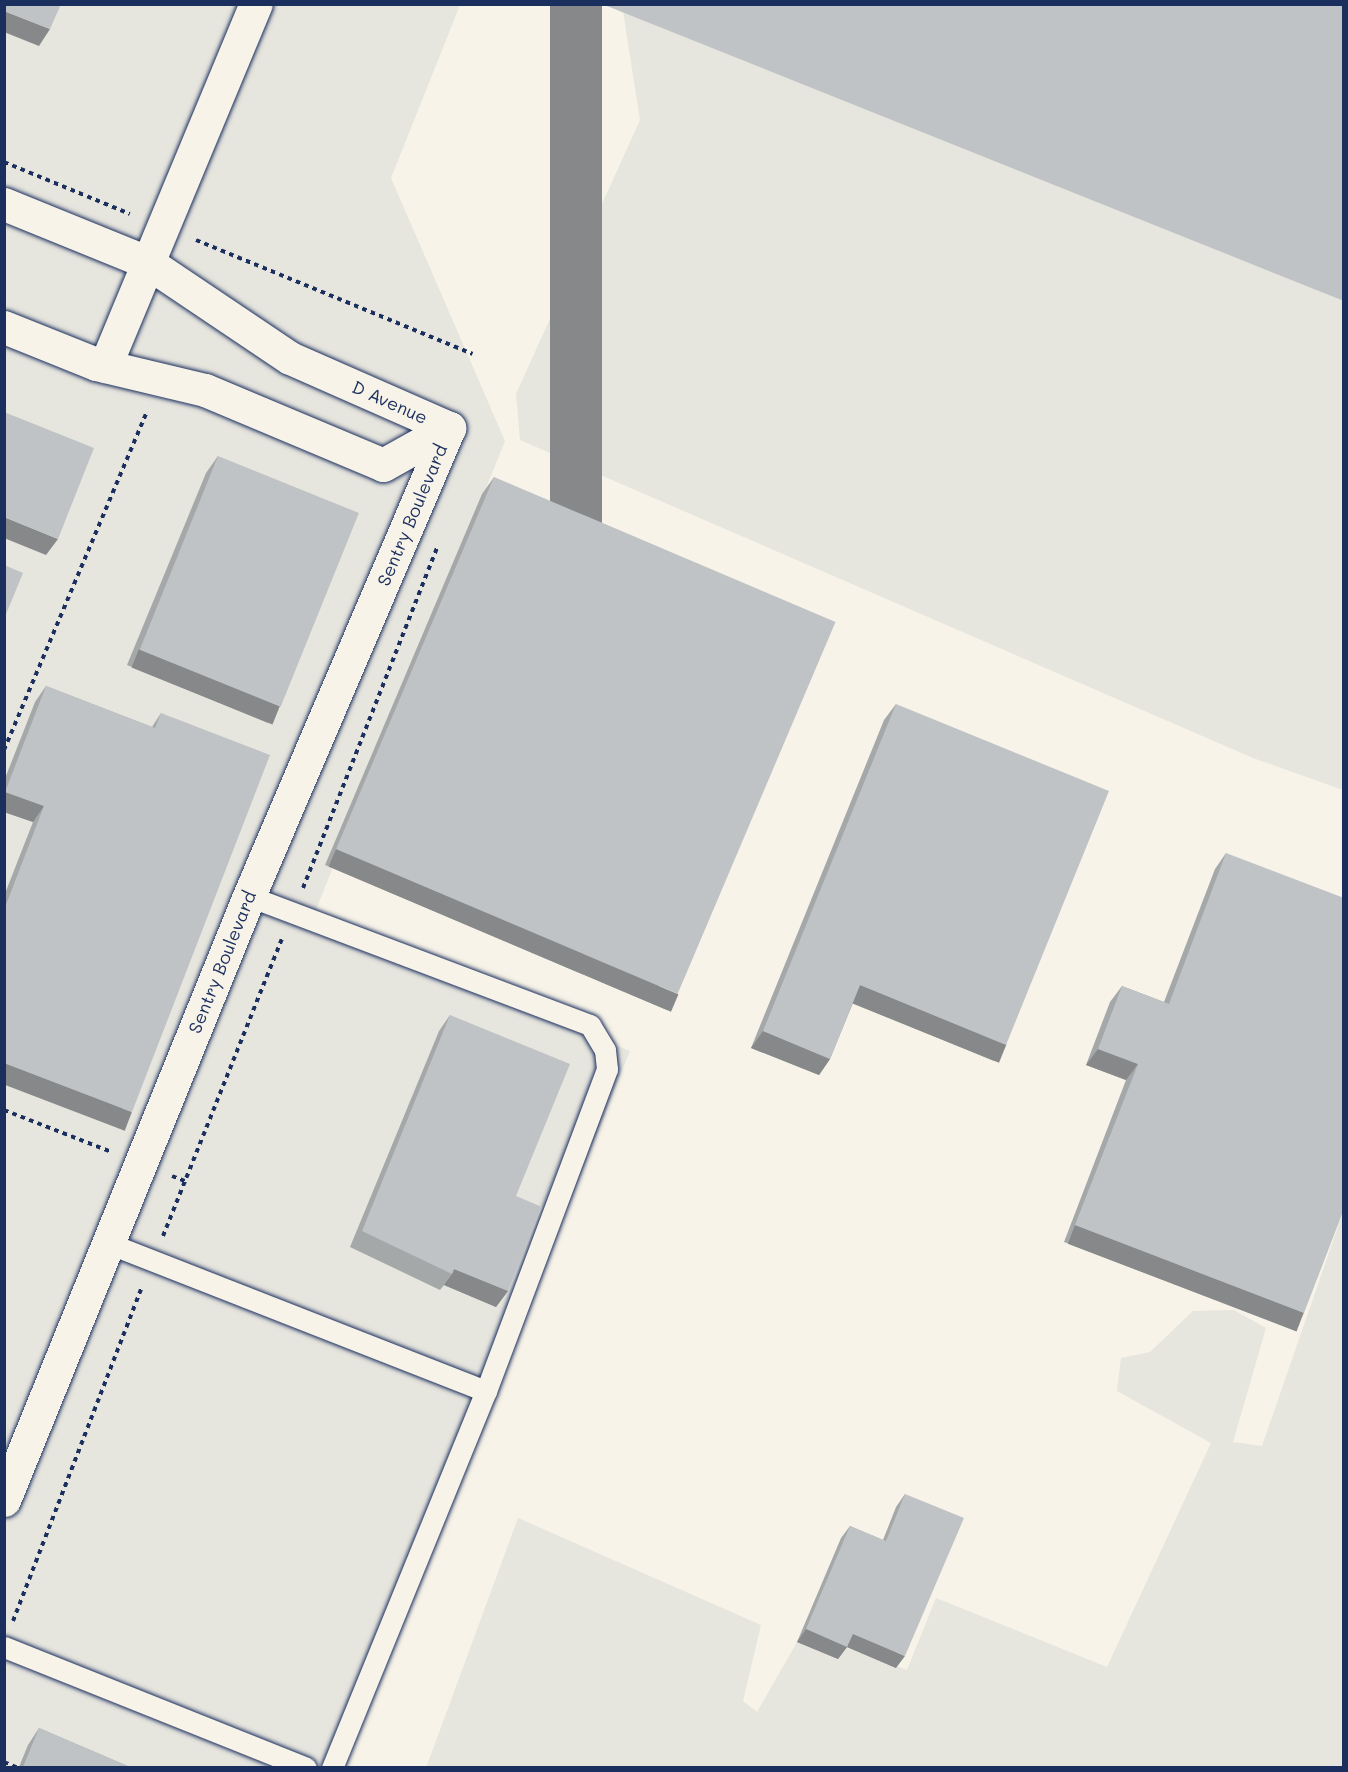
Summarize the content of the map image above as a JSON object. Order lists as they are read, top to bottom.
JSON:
{
  "streets": {
    "street": ["D Avenue", "Sentry Boulevard"]
  },
  "crossings": [
    ["D Avenue", "Sentry Boulevard"]
  ]
}
